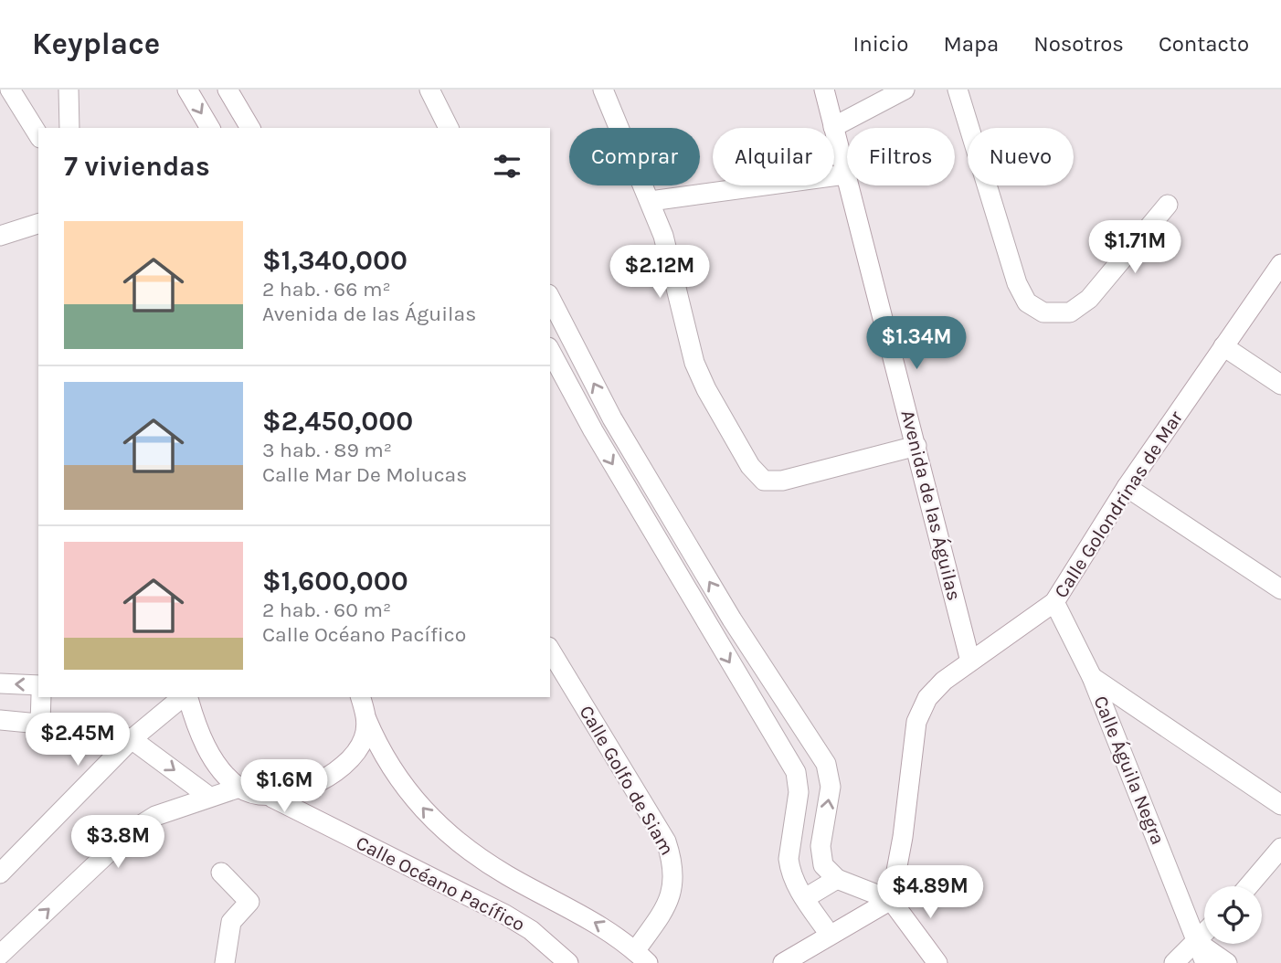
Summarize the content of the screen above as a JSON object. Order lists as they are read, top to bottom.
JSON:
{
  "streets": {
    "street": [
      "Calle Golondrinas de Mar",
      "Avenida de las Águilas",
      "Calle Águila Negra",
      "Calle Golfo de Siam",
      "Calle Océano Pacífico"
    ]
  },
  "crossings": [
    ["Calle Golondrinas de Mar", "Avenida de las Águilas"],
    ["Calle Golondrinas de Mar", "Calle Águila Negra"]
  ],
  "page": {
    "header": "Keyplace",
    "nav": [
      "Inicio",
      "Mapa",
      "Nosotros",
      "Contacto"
    ],
    "chip": [
      "Comprar",
      "Alquilar",
      "Filtros",
      "Nuevo"
    ],
    "heading": "7 viviendas",
    "list": [
      {
        "name": "$1,340,000",
        "note": "2 hab. · 66 m² · Avenida de las Águilas"
      },
      {
        "name": "$2,450,000",
        "note": "3 hab. · 89 m² · Calle Mar De Molucas"
      },
      {
        "name": "$1,600,000",
        "note": "2 hab. · 60 m² · Calle Océano Pacífico"
      }
    ],
    "price": [
      "$1.71M",
      "$2.12M",
      "$1.34M",
      "$2.45M",
      "$1.6M",
      "$3.8M",
      "$4.89M"
    ]
  }
}
